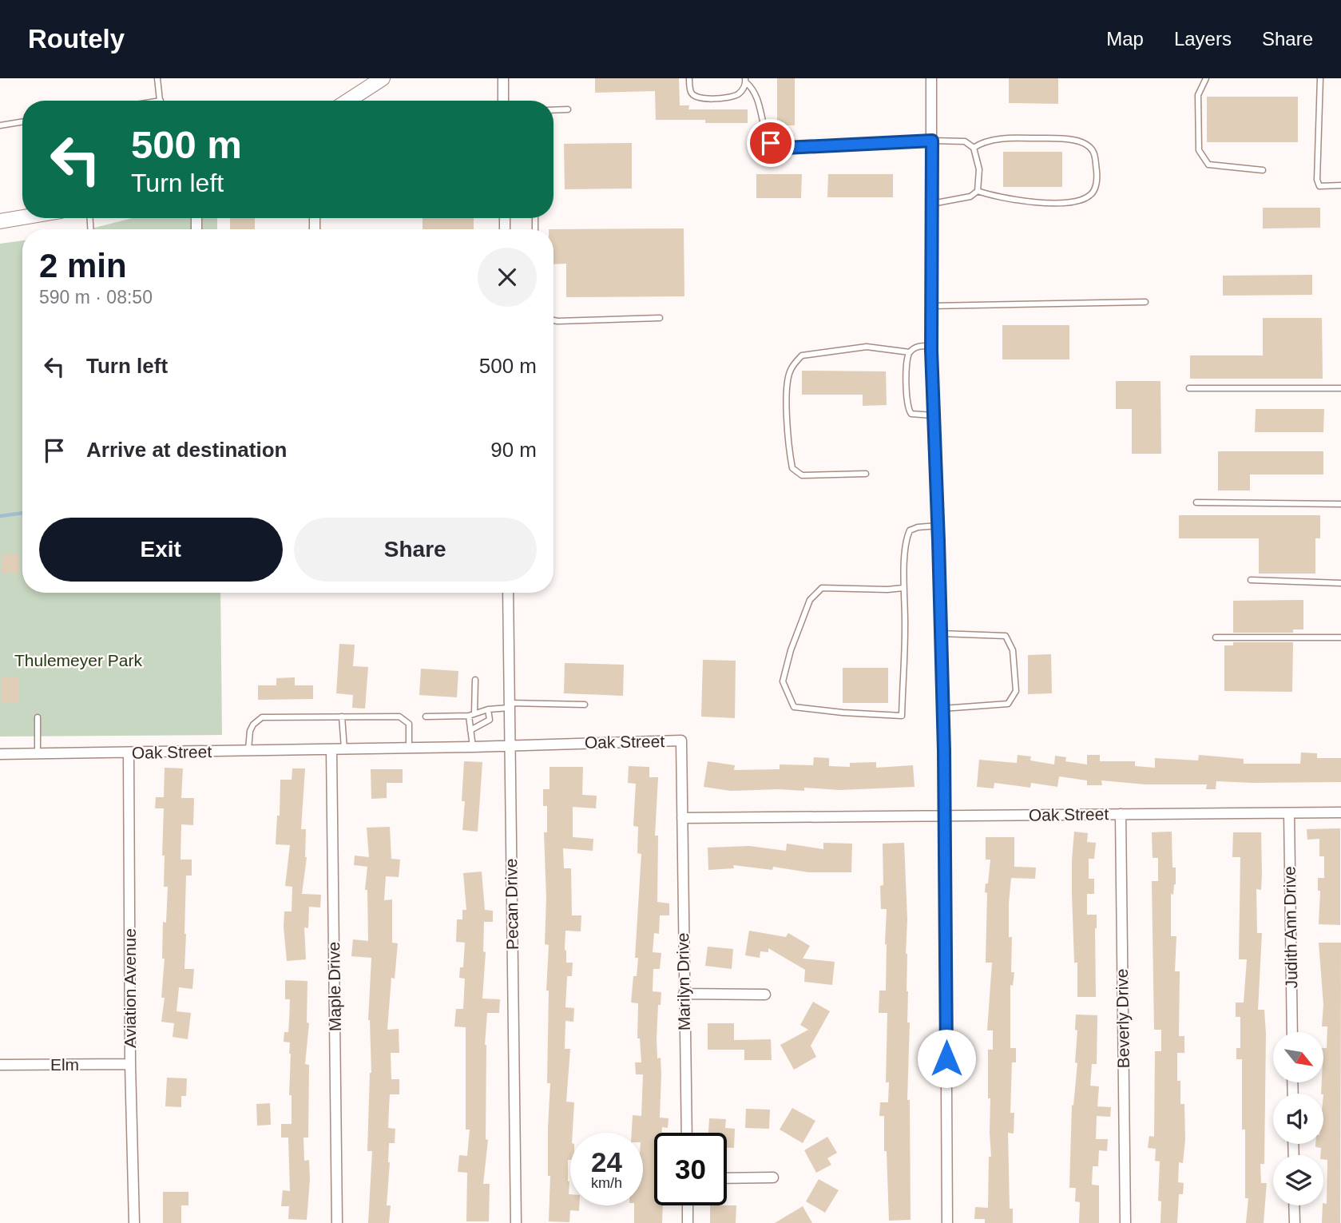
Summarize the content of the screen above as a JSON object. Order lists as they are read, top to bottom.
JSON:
{
  "streets": {
    "street": [
      "Oak Street",
      "Pecan Drive",
      "Judith Ann Drive",
      "Marilyn Drive",
      "Maple Drive",
      "Aviation Avenue",
      "Beverly Drive",
      "Elm"
    ]
  },
  "crossings": [
    ["Oak Street", "Pecan Drive"],
    ["Oak Street", "Judith Ann Drive"],
    ["Oak Street", "Marilyn Drive"],
    ["Oak Street", "Maple Drive"],
    ["Oak Street", "Aviation Avenue"],
    ["Oak Street", "Beverly Drive"],
    ["Aviation Avenue", "Elm"]
  ],
  "parks": ["Thulemeyer Park"],
  "north": "bottom right",
  "page": {
    "header": "Routely",
    "nav": ["Map", "Layers", "Share"],
    "turn": ["500 m", "Turn left"],
    "heading": ["2 min", "590 m · 08:50"],
    "list": [
      {
        "name": "Turn left",
        "value": "500 m"
      },
      {
        "name": "Arrive at destination",
        "value": "90 m"
      }
    ],
    "buttons": ["Exit", "Share"],
    "speed": "24 km/h",
    "limit": "30"
  }
}
